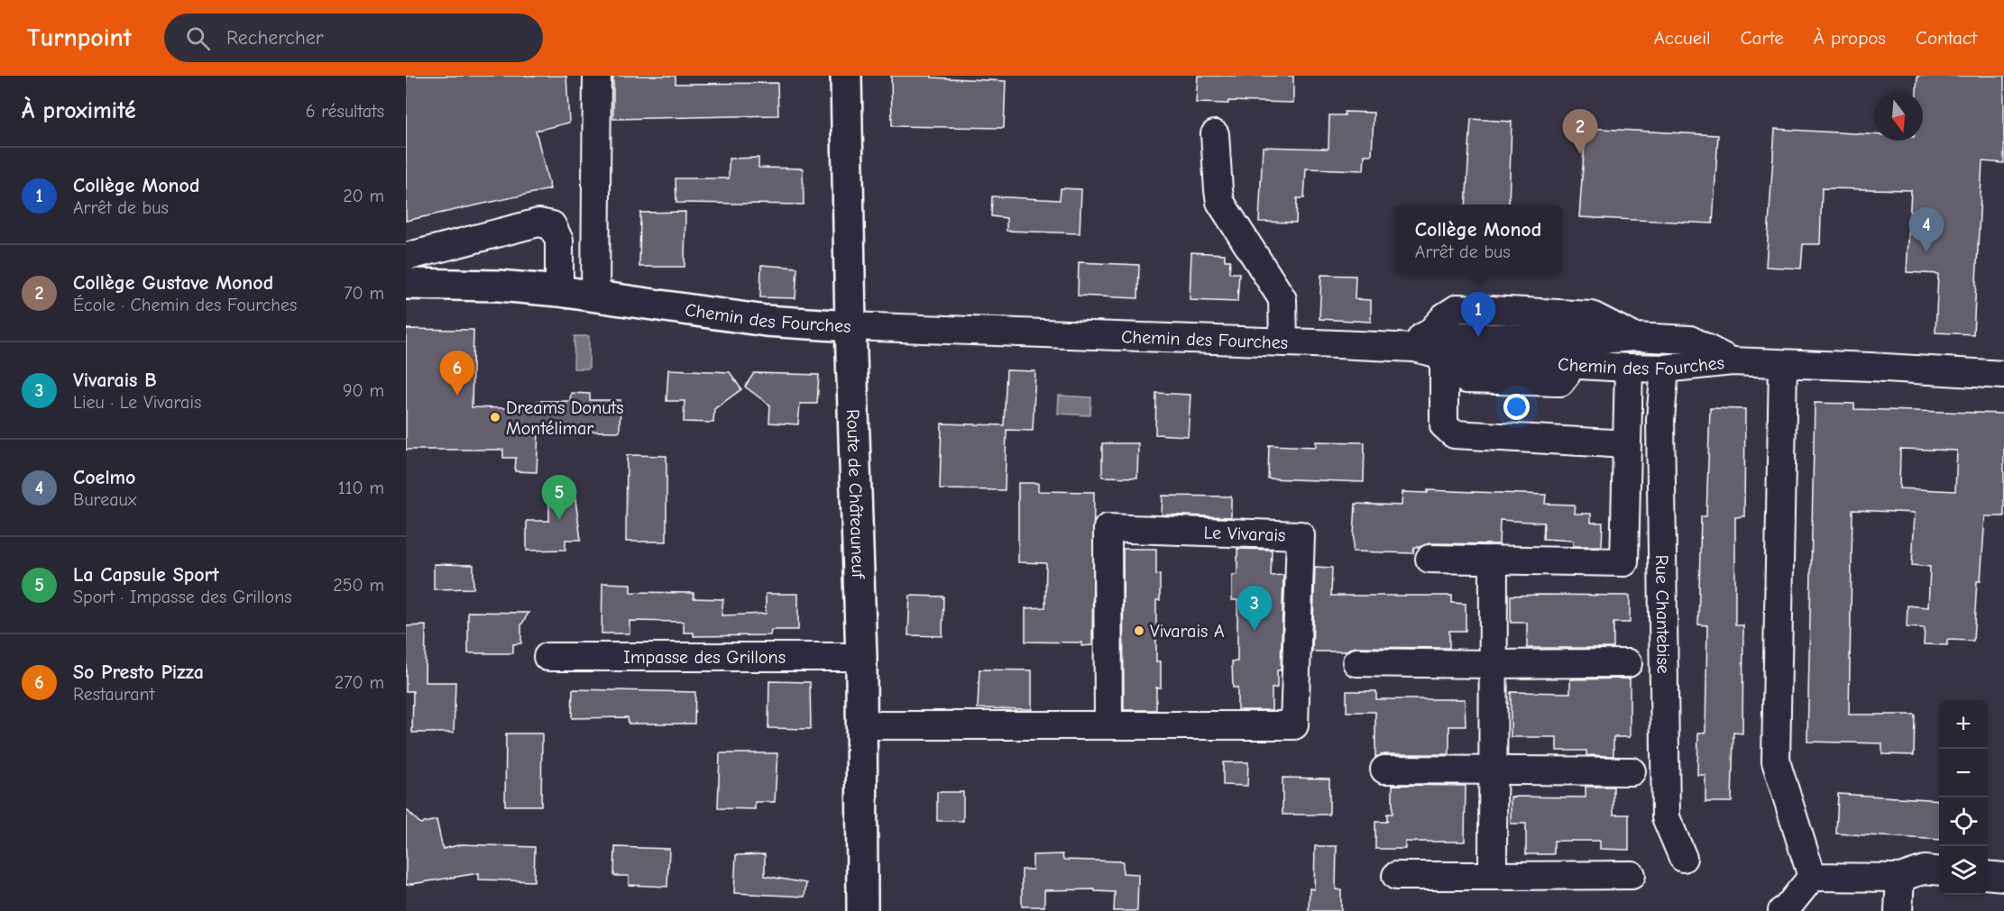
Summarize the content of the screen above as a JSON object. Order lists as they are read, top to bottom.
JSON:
{
  "streets": {
    "main road": ["Chemin des Fourches", "Route de Châteauneuf"],
    "street": ["Le Vivarais", "Rue Chantebise", "Impasse des Grillons"]
  },
  "crossings": [
    ["Chemin des Fourches", "Route de Châteauneuf"],
    ["Chemin des Fourches", "Rue Chantebise"],
    ["Route de Châteauneuf", "Le Vivarais"],
    ["Route de Châteauneuf", "Impasse des Grillons"]
  ],
  "places": ["Dreams Donuts Montélimar", "Vivarais A"],
  "north": "bottom",
  "page": {
    "header": "Turnpoint",
    "search": "Rechercher",
    "nav": [
      "Accueil",
      "Carte",
      "À propos",
      "Contact"
    ],
    "heading": ["À proximité", "6 résultats"],
    "pins": [
      "2",
      "4",
      "1",
      "6",
      "5",
      "3"
    ],
    "list": [
      {
        "mark": "1",
        "name": "Collège Monod",
        "note": "Arrêt de bus",
        "value": "20 m"
      },
      {
        "mark": "2",
        "name": "Collège Gustave Monod",
        "note": "École · Chemin des Fourches",
        "value": "70 m"
      },
      {
        "mark": "3",
        "name": "Vivarais B",
        "note": "Lieu · Le Vivarais",
        "value": "90 m"
      },
      {
        "mark": "4",
        "name": "Coelmo",
        "note": "Bureaux",
        "value": "110 m"
      },
      {
        "mark": "5",
        "name": "La Capsule Sport",
        "note": "Sport · Impasse des Grillons",
        "value": "250 m"
      },
      {
        "mark": "6",
        "name": "So Presto Pizza",
        "note": "Restaurant",
        "value": "270 m"
      }
    ],
    "popup": ["Collège Monod", "Arrêt de bus"],
    "map_buttons": ["+", "−"]
  }
}
